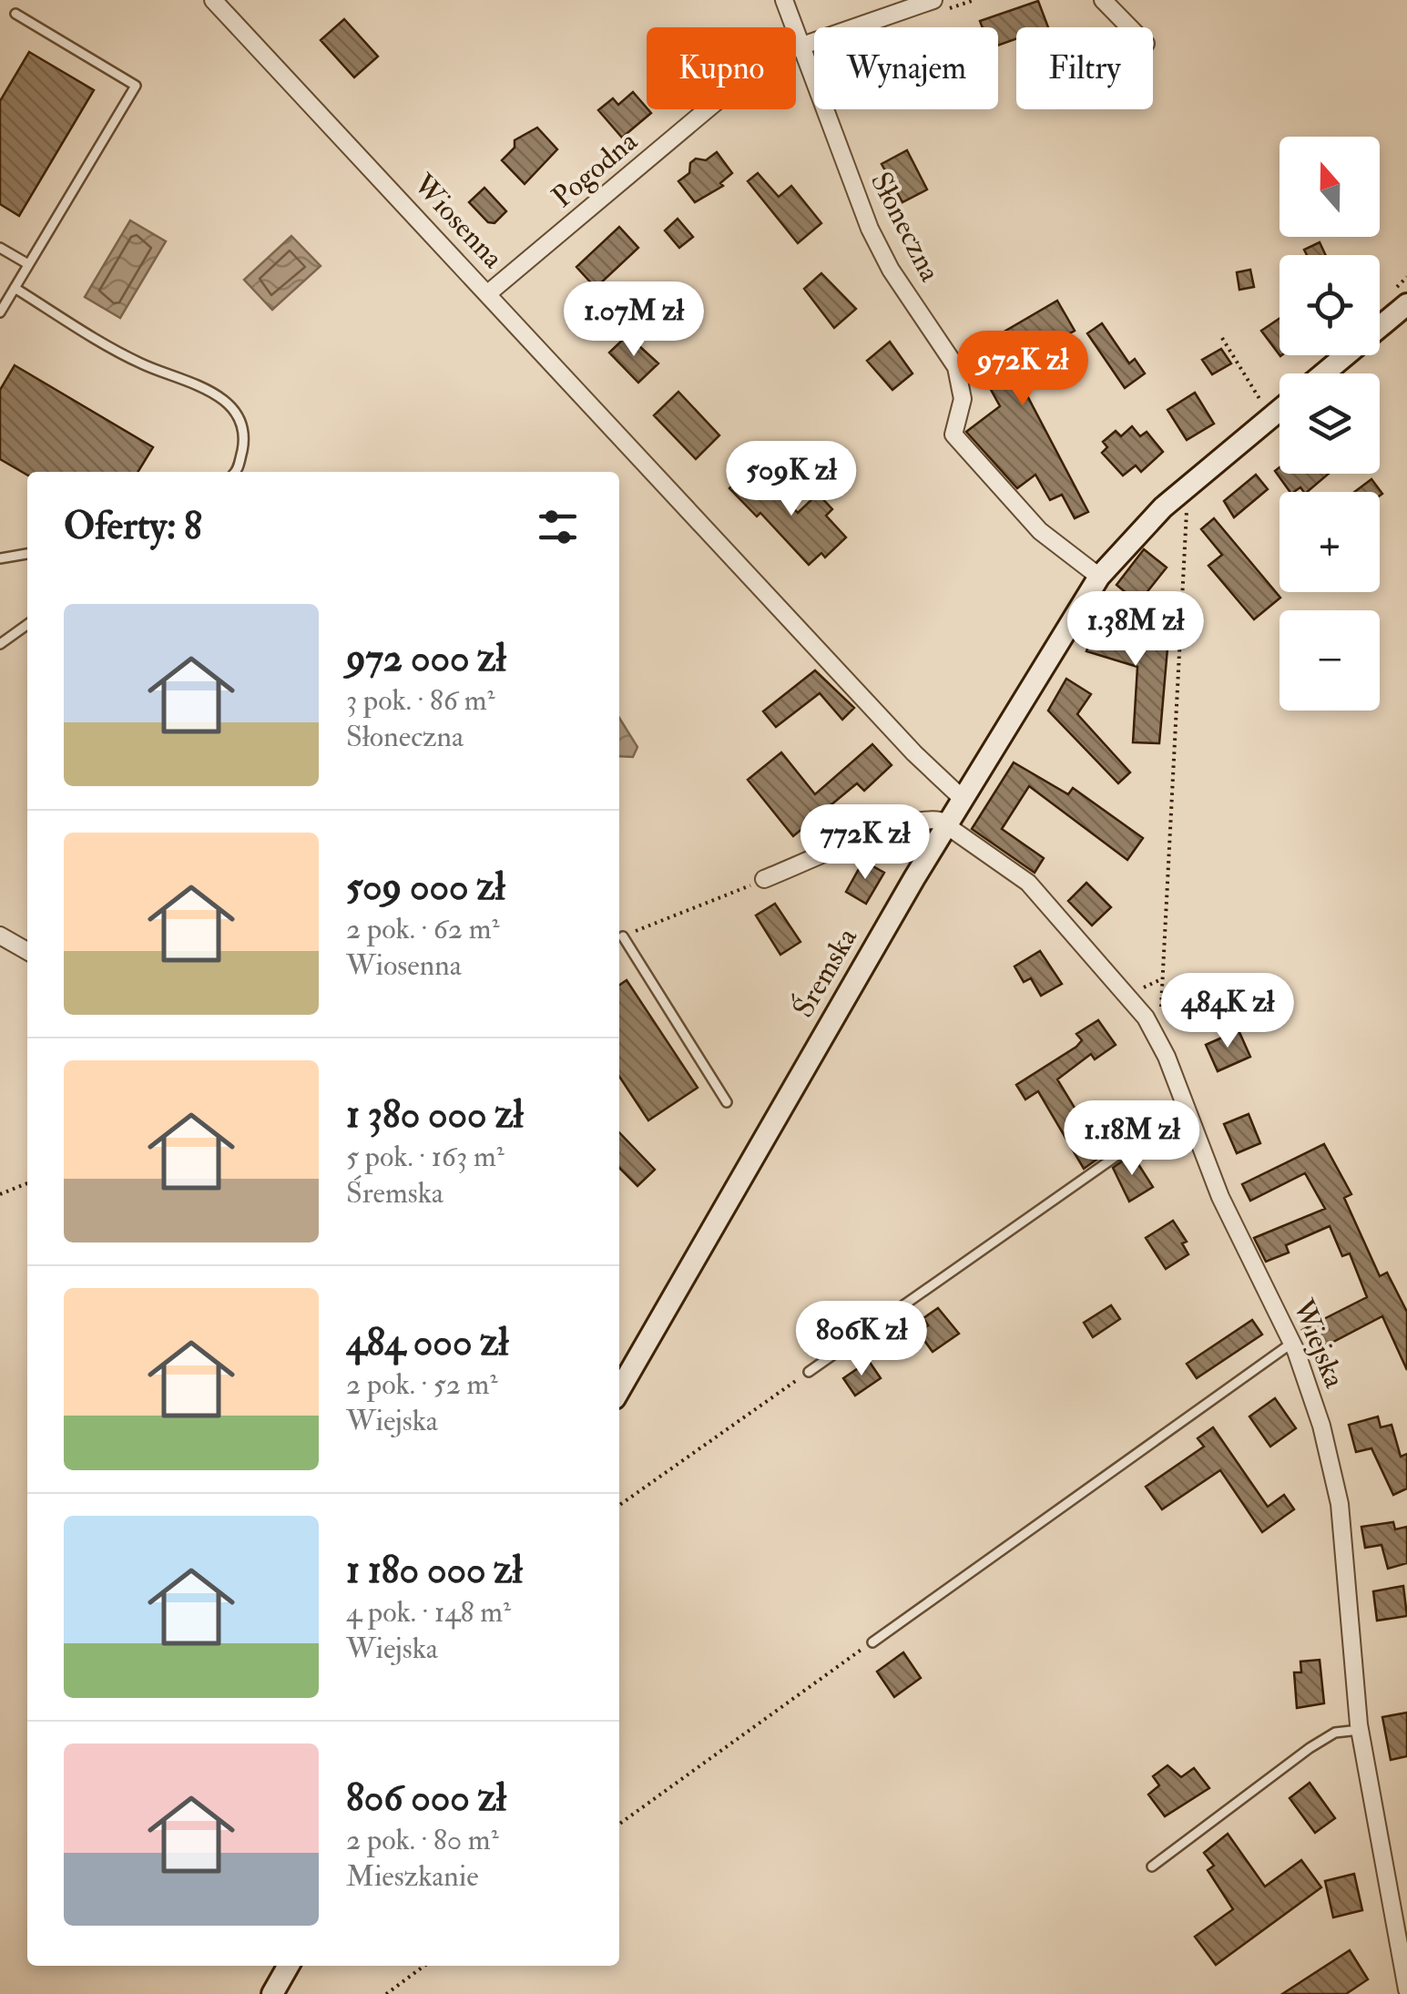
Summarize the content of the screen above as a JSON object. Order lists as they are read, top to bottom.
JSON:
{
  "streets": {
    "main road": ["Śremska"],
    "street": [
      "Pogodna",
      "Wiosenna",
      "Słoneczna",
      "Wiejska"
    ]
  },
  "crossings": [
    ["Pogodna", "Wiosenna"],
    ["Pogodna", "Słoneczna"],
    ["Wiosenna", "Śremska"],
    ["Słoneczna", "Śremska"],
    ["Śremska", "Wiejska"]
  ],
  "north": "top",
  "page": {
    "chip": ["Kupno", "Wynajem", "Filtry"],
    "map_buttons": ["+", "−"],
    "price": [
      "1.07M zł",
      "972K zł",
      "509K zł",
      "1.38M zł",
      "772K zł",
      "484K zł",
      "1.18M zł",
      "806K zł"
    ],
    "heading": "Oferty: 8",
    "list": [
      {
        "name": "972 000 zł",
        "note": "3 pok. · 86 m² · Słoneczna"
      },
      {
        "name": "509 000 zł",
        "note": "2 pok. · 62 m² · Wiosenna"
      },
      {
        "name": "1 380 000 zł",
        "note": "5 pok. · 163 m² · Śremska"
      },
      {
        "name": "484 000 zł",
        "note": "2 pok. · 52 m² · Wiejska"
      },
      {
        "name": "1 180 000 zł",
        "note": "4 pok. · 148 m² · Wiejska"
      },
      {
        "name": "806 000 zł",
        "note": "2 pok. · 80 m² · Mieszkanie"
      }
    ]
  }
}
